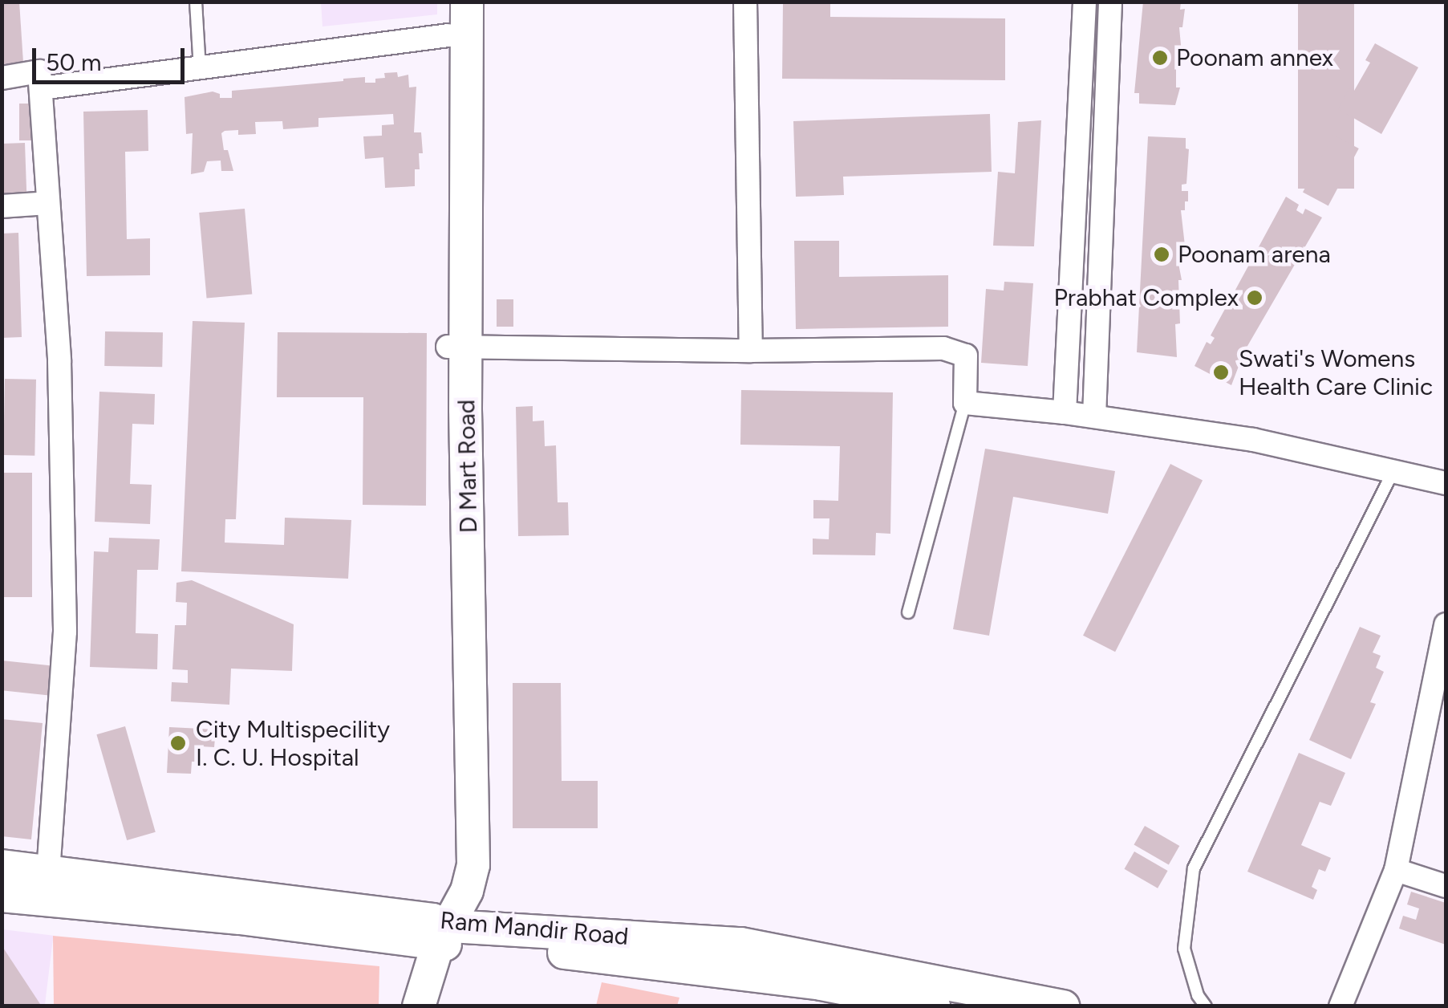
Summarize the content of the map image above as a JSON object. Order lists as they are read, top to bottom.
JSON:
{
  "streets": {
    "main road": ["D Mart Road", "Ram Mandir Road"]
  },
  "crossings": [
    ["D Mart Road", "Ram Mandir Road"]
  ],
  "places": [
    "Poonam annex",
    "Poonam arena",
    "Prabhat Complex",
    "Swati's Womens Health Care Clinic",
    "City Multispecility I. C. U. Hospital"
  ],
  "scale_bar": "50 m"
}
